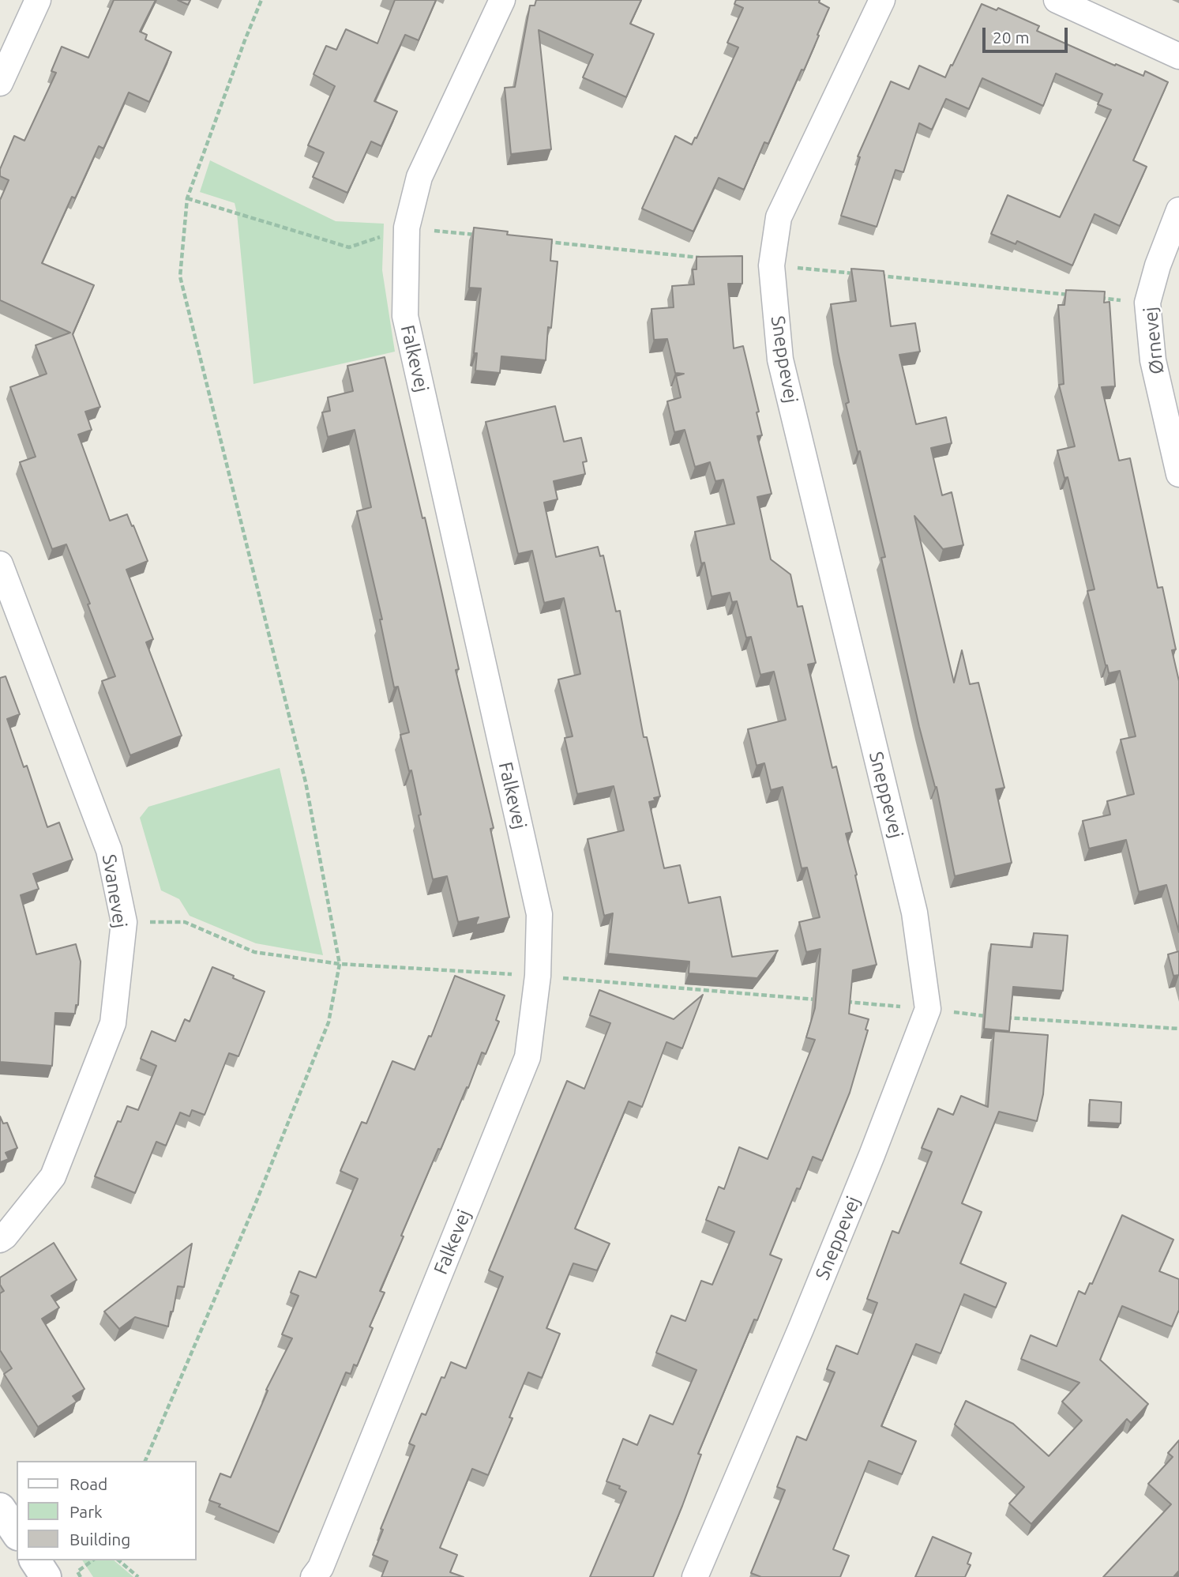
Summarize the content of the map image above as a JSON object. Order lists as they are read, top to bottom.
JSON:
{
  "streets": {
    "street": [
      "Ørnevej",
      "Falkevej",
      "Sneppevej",
      "Svanevej"
    ]
  },
  "legend": ["Road", "Park", "Building"],
  "scale_bar": "20 m"
}
